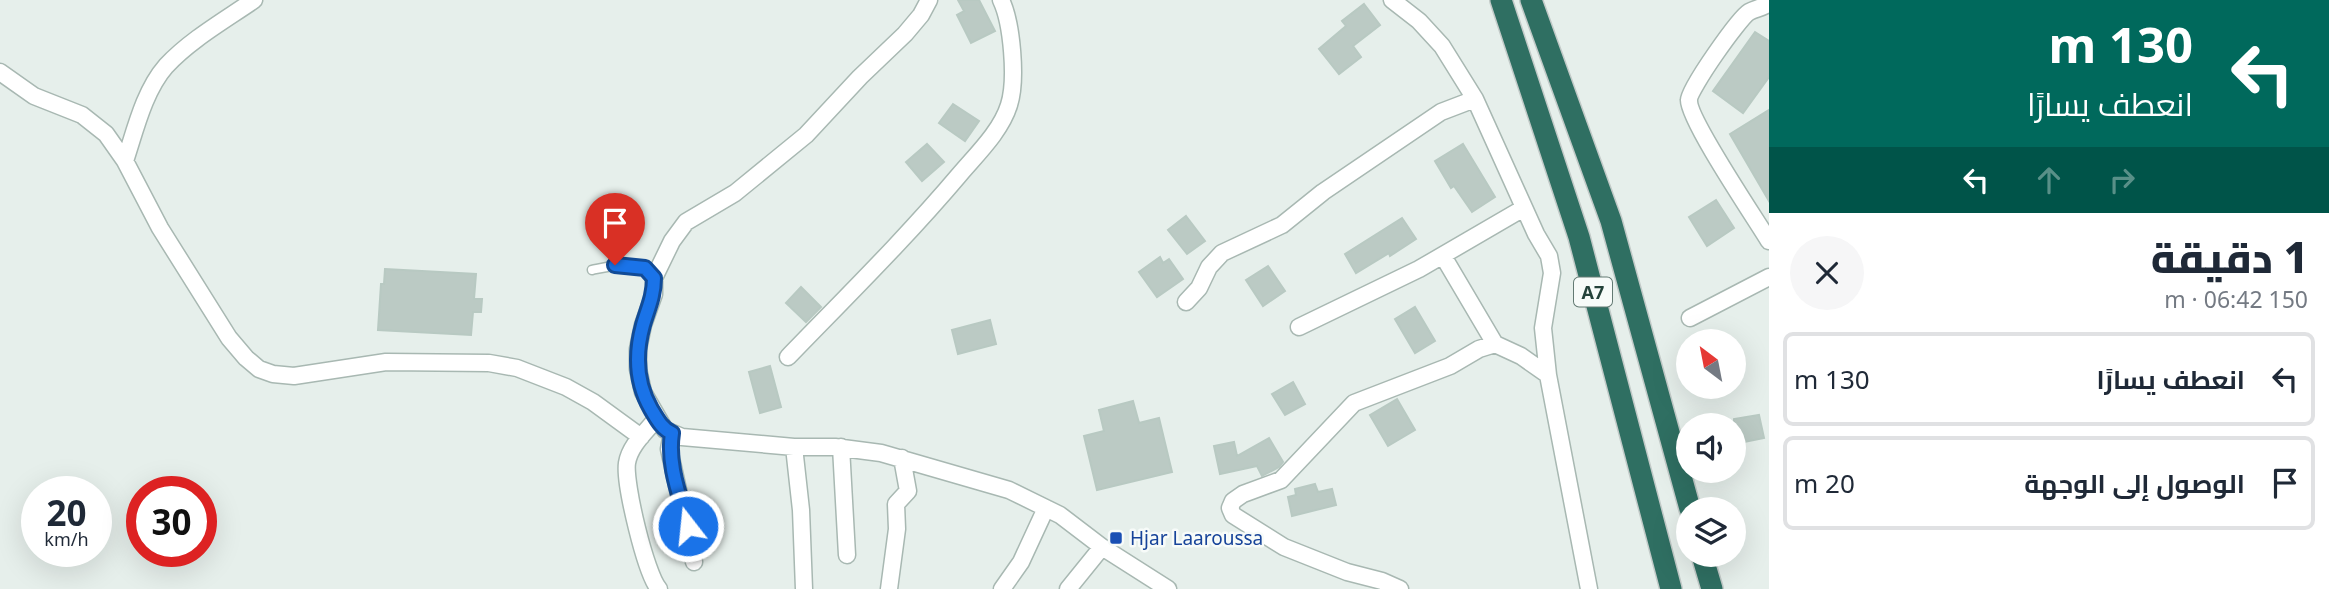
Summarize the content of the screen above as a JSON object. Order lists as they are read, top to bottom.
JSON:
{
  "streets": {
    "highway": ["A7"]
  },
  "places": {
    "transit": ["Hjar Laaroussa"]
  },
  "north": "top left",
  "page": {
    "turn": ["130 m", "انعطف يسارًا"],
    "heading": ["1 دقيقة", "150 m · 06:42"],
    "list": [
      {
        "name": "انعطف يسارًا",
        "value": "130 m"
      },
      {
        "name": "الوصول إلى الوجهة",
        "value": "20 m"
      }
    ],
    "speed": "20 km/h",
    "limit": "30"
  }
}
